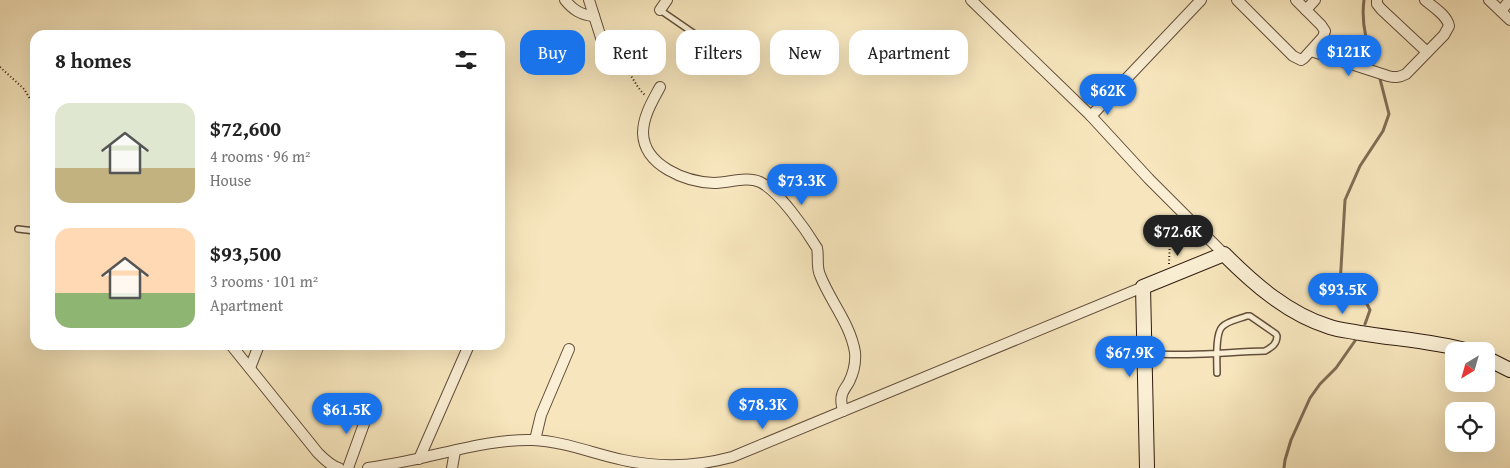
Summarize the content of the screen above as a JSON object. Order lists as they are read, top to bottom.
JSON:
{
  "north": "bottom left",
  "page": {
    "chip": [
      "Buy",
      "Rent",
      "Filters",
      "New",
      "Apartment"
    ],
    "heading": "8 homes",
    "price": [
      "$121K",
      "$62K",
      "$73.3K",
      "$72.6K",
      "$93.5K",
      "$67.9K",
      "$78.3K",
      "$61.5K"
    ],
    "list": [
      {
        "name": "$72,600",
        "note": "4 rooms · 96 m² · House"
      },
      {
        "name": "$93,500",
        "note": "3 rooms · 101 m² · Apartment"
      }
    ]
  }
}
